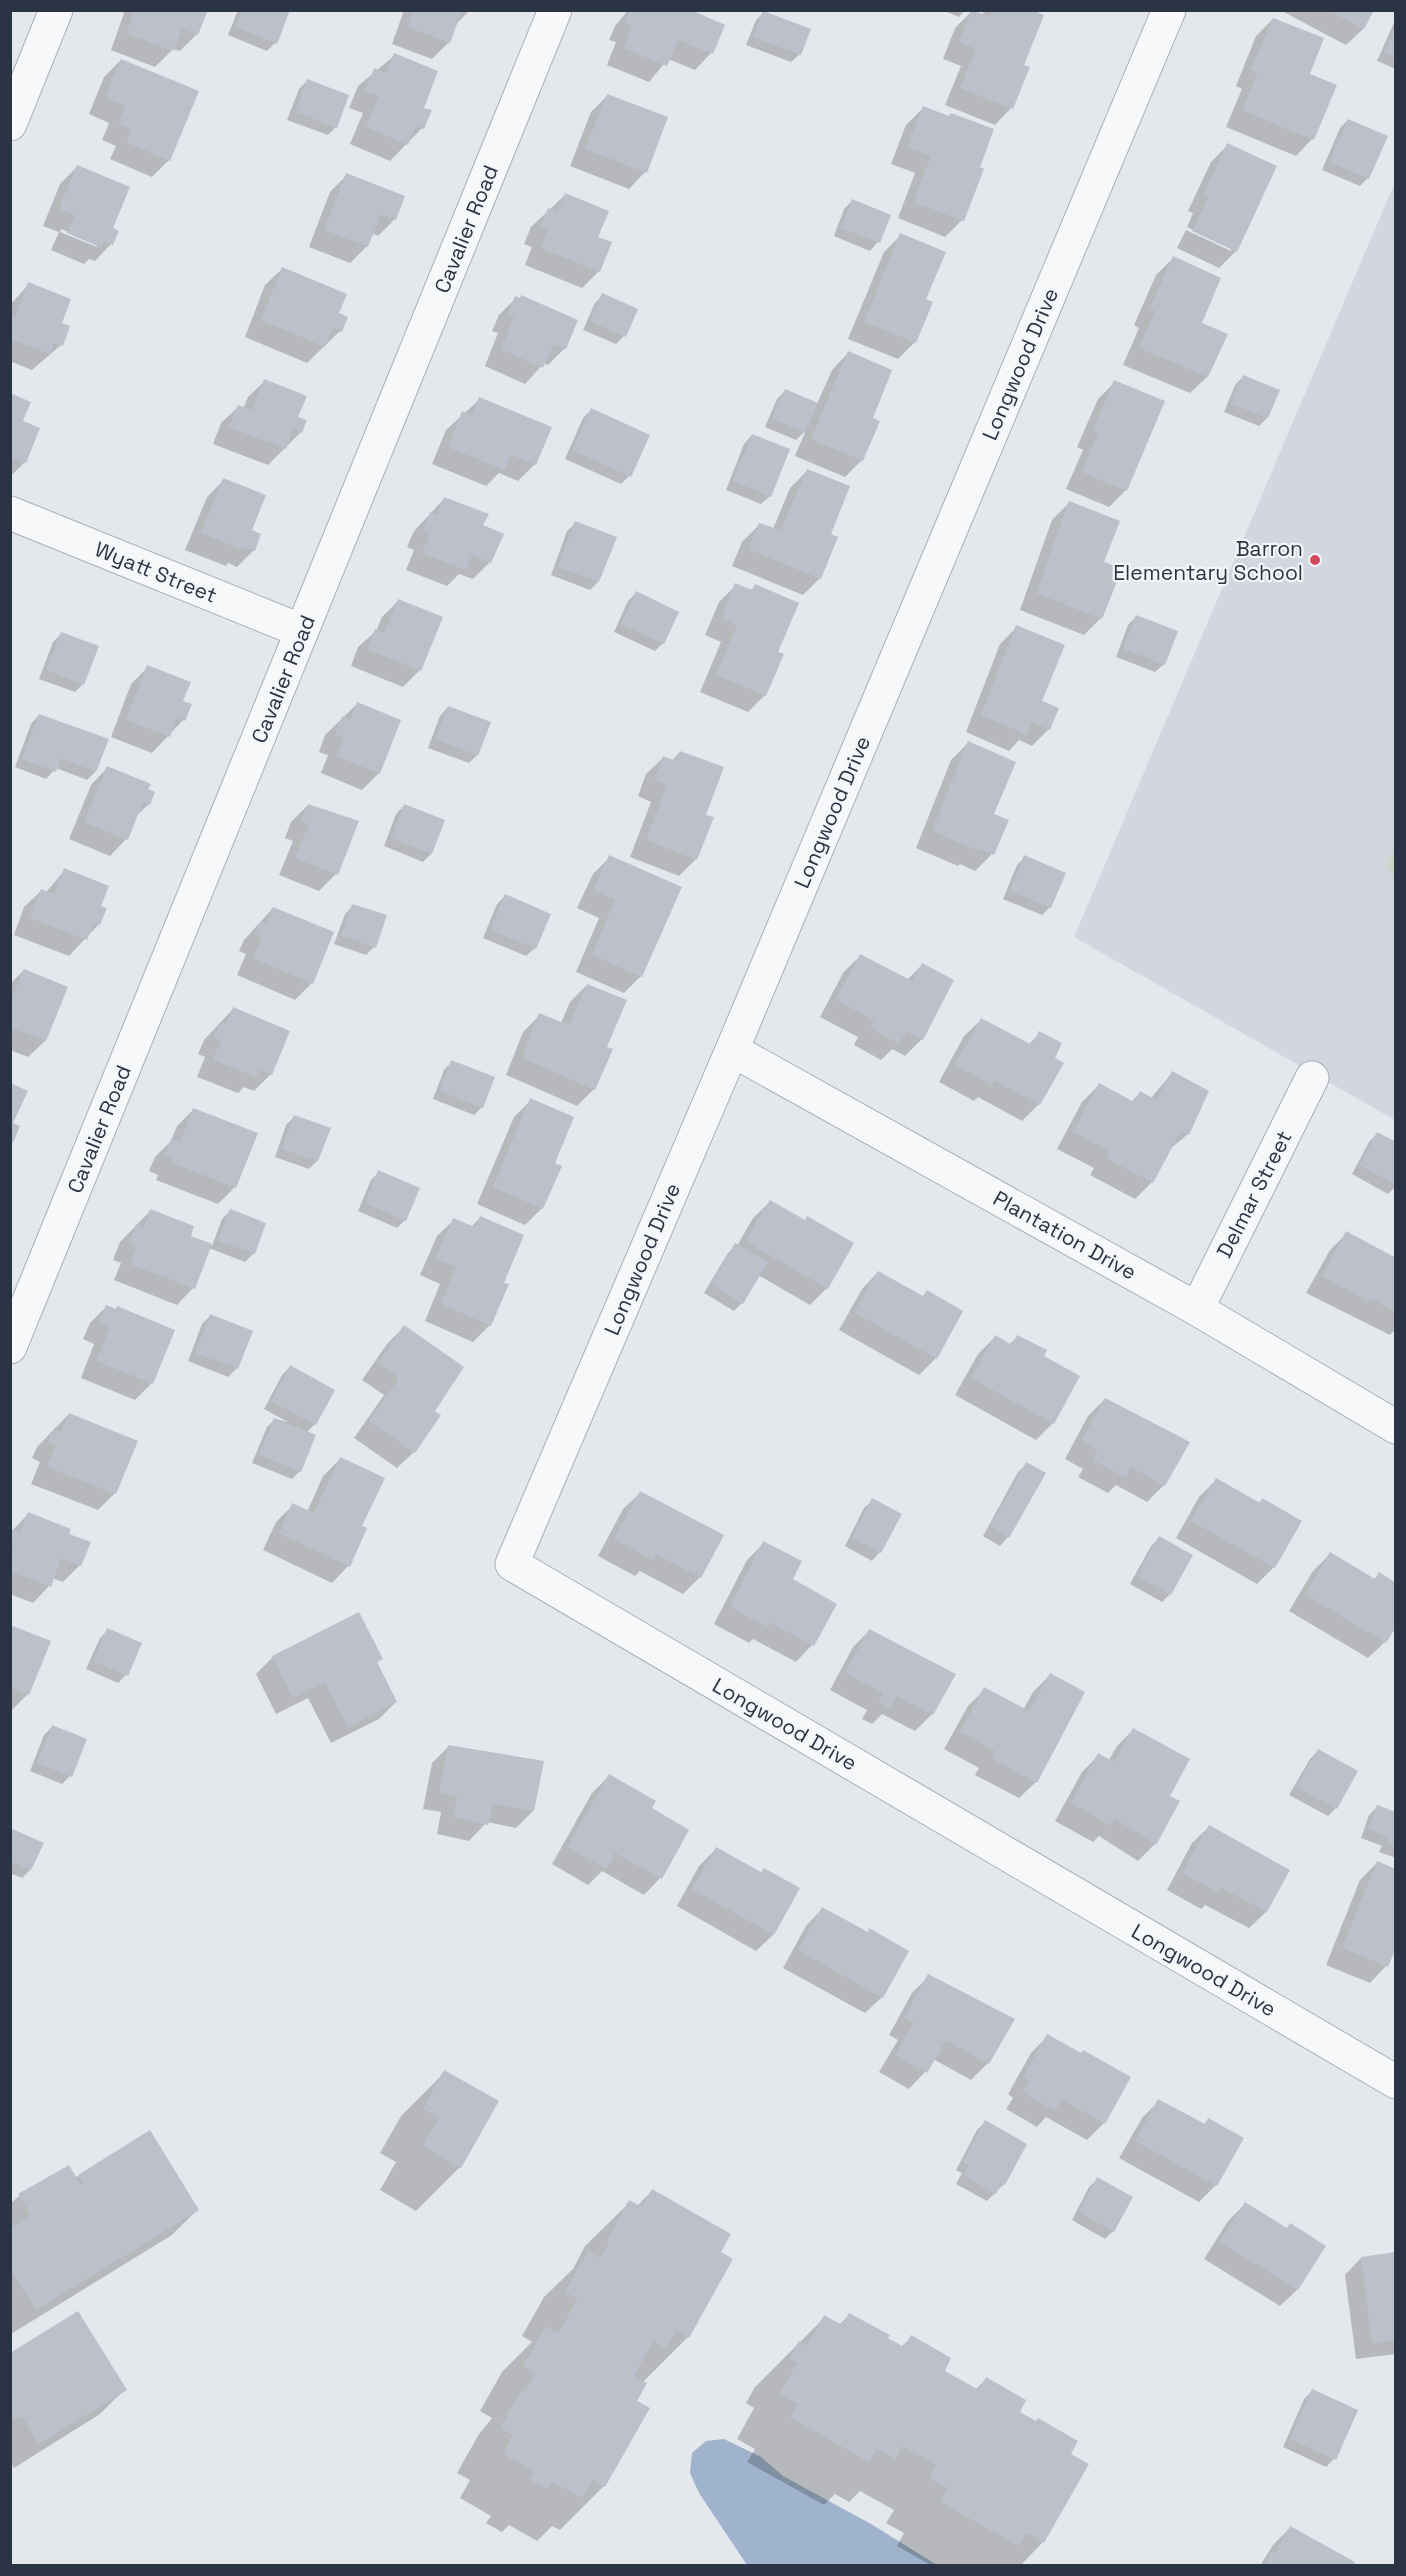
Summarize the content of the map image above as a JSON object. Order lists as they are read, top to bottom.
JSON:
{
  "streets": {
    "street": [
      "Cavalier Road",
      "Longwood Drive",
      "Wyatt Street",
      "Delmar Street",
      "Plantation Drive"
    ]
  },
  "crossings": [
    ["Cavalier Road", "Wyatt Street"],
    ["Longwood Drive", "Plantation Drive"],
    ["Delmar Street", "Plantation Drive"]
  ],
  "places": ["Barron Elementary School"]
}
